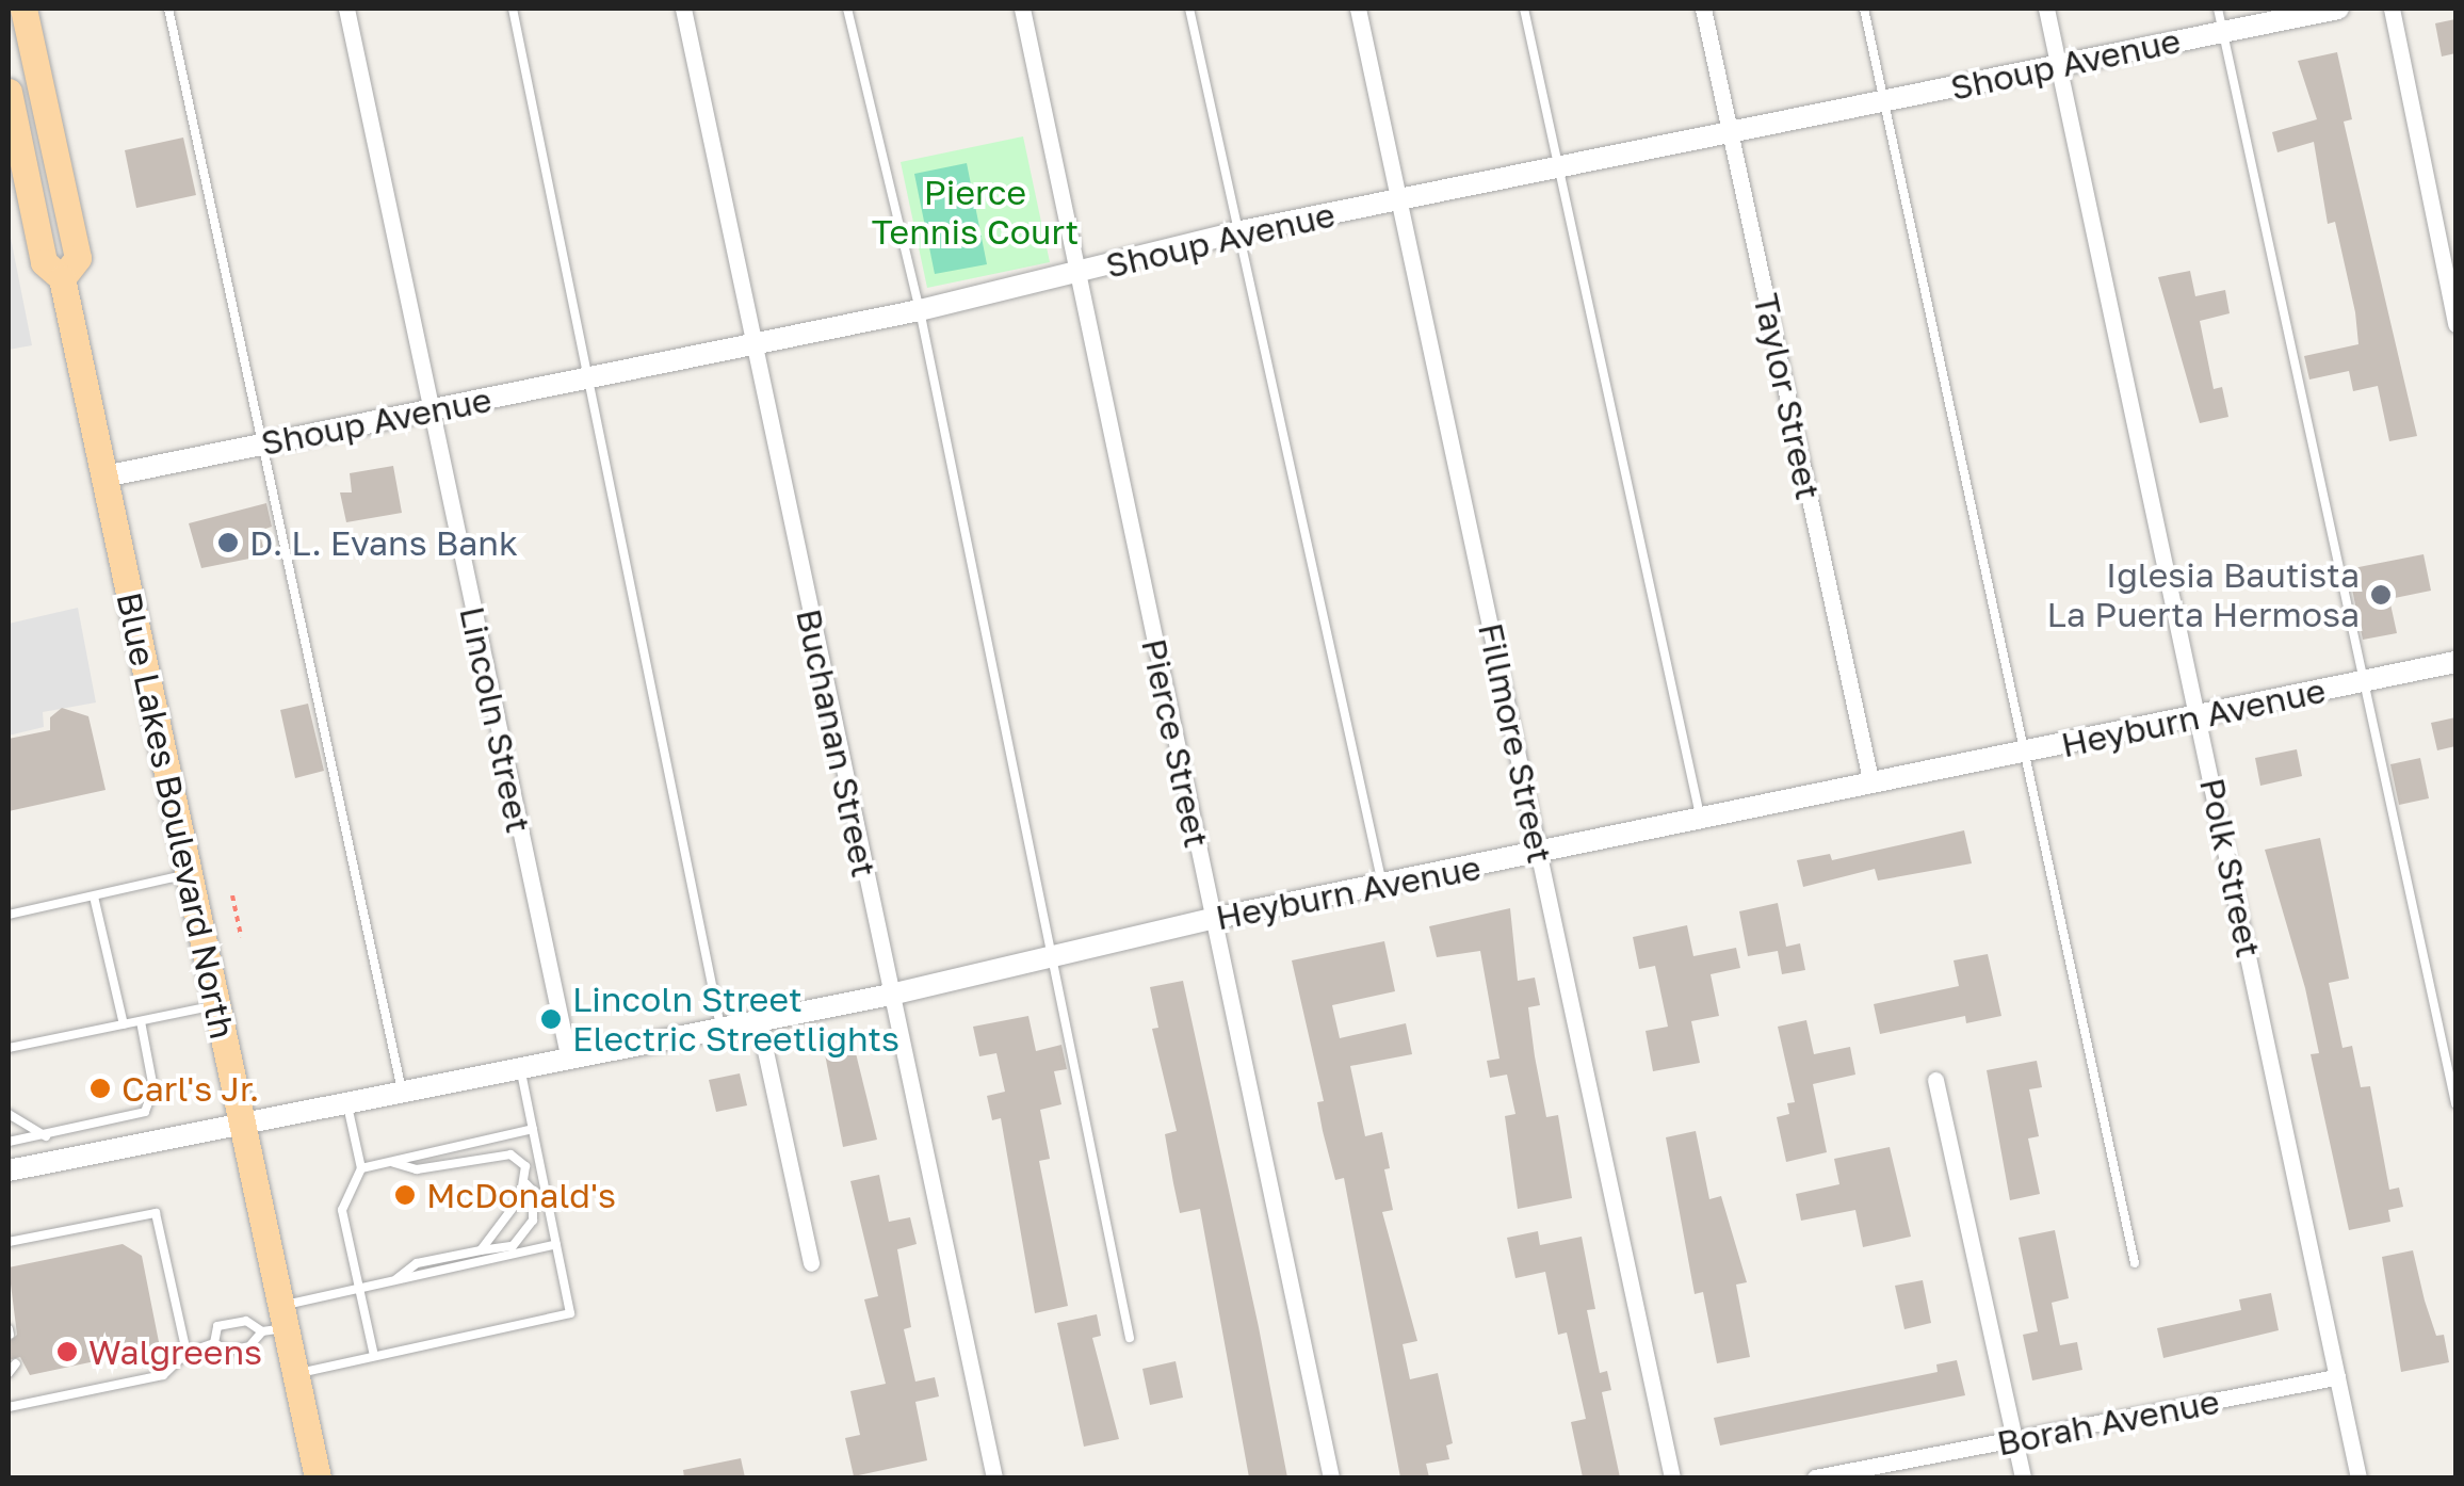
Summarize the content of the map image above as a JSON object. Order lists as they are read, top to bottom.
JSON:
{
  "streets": {
    "main road": ["Blue Lakes Boulevard North"],
    "street": [
      "Shoup Avenue",
      "Taylor Street",
      "Heyburn Avenue",
      "Lincoln Street",
      "Buchanan Street",
      "Pierce Street",
      "Fillmore Street",
      "Polk Street",
      "Borah Avenue"
    ]
  },
  "crossings": [
    ["Shoup Avenue", "Taylor Street"],
    ["Shoup Avenue", "Lincoln Street"],
    ["Shoup Avenue", "Buchanan Street"],
    ["Shoup Avenue", "Pierce Street"],
    ["Shoup Avenue", "Fillmore Street"],
    ["Shoup Avenue", "Blue Lakes Boulevard North"],
    ["Shoup Avenue", "Polk Street"],
    ["Taylor Street", "Heyburn Avenue"],
    ["Heyburn Avenue", "Lincoln Street"],
    ["Heyburn Avenue", "Buchanan Street"],
    ["Heyburn Avenue", "Pierce Street"],
    ["Heyburn Avenue", "Fillmore Street"],
    ["Heyburn Avenue", "Blue Lakes Boulevard North"],
    ["Heyburn Avenue", "Polk Street"],
    ["Polk Street", "Borah Avenue"]
  ],
  "parks": ["Pierce Tennis Court"],
  "places": [
    "D. L. Evans Bank",
    "Iglesia Bautista La Puerta Hermosa",
    "Lincoln Street Electric Streetlights",
    "Carl's Jr.",
    "McDonald's",
    "Walgreens"
  ]
}
